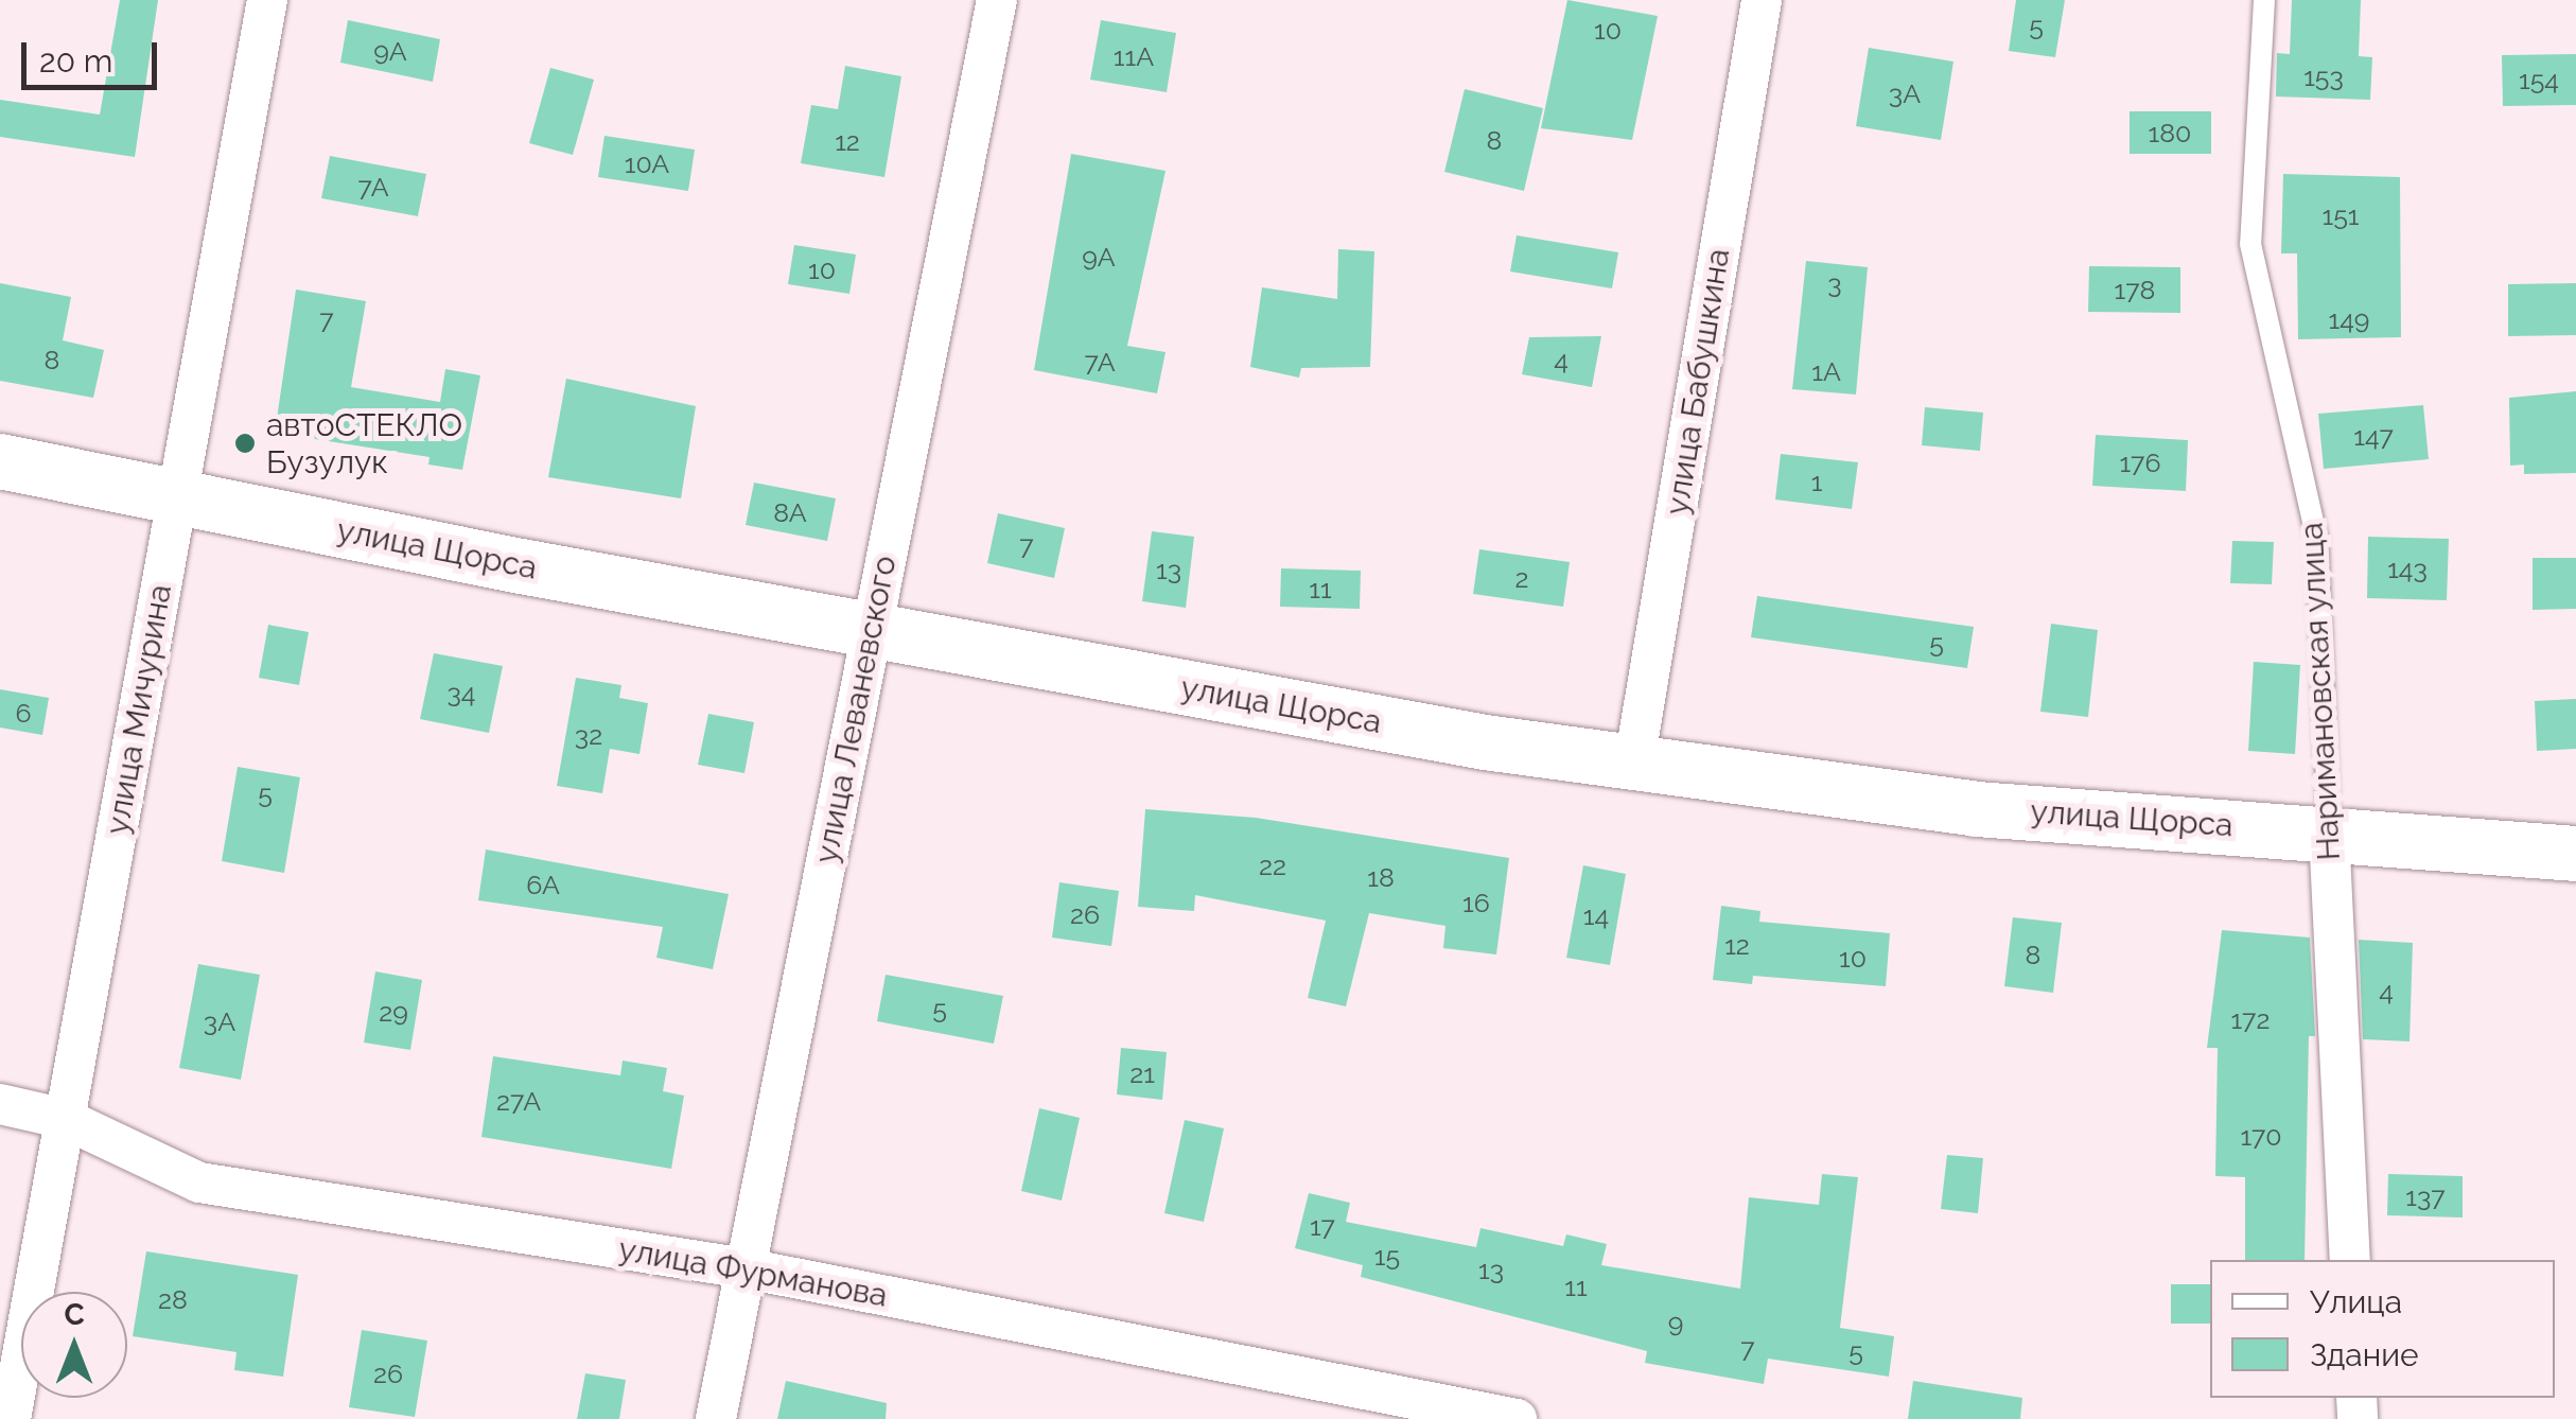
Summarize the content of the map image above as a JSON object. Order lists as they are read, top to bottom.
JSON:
{
  "streets": {
    "main road": ["улица Щорса"],
    "street": [
      "улица Бабушкина",
      "Наримановская улица",
      "улица Мичурина",
      "улица Леваневского",
      "улица Фурманова"
    ]
  },
  "crossings": [
    ["улица Бабушкина", "улица Щорса"],
    ["улица Щорса", "Наримановская улица"],
    ["улица Щорса", "улица Мичурина"],
    ["улица Щорса", "улица Леваневского"],
    ["улица Мичурина", "улица Фурманова"],
    ["улица Леваневского", "улица Фурманова"]
  ],
  "places": ["автоСТЕКЛО Бузулук"],
  "house_numbers": [
    "5",
    "10",
    "9А",
    "11А",
    "153",
    "154",
    "3А",
    "180",
    "8",
    "12",
    "10А",
    "7А",
    "151",
    "9А",
    "10",
    "3",
    "178",
    "7",
    "149",
    "8",
    "4",
    "7А",
    "1А",
    "147",
    "176",
    "1",
    "8А",
    "7",
    "143",
    "13",
    "2",
    "11",
    "5",
    "34",
    "6",
    "32",
    "5",
    "22",
    "18",
    "6А",
    "16",
    "26",
    "14",
    "12",
    "8",
    "10",
    "4",
    "5",
    "29",
    "172",
    "3А",
    "21",
    "27А",
    "170",
    "137",
    "17",
    "15",
    "13",
    "11",
    "28",
    "9",
    "7",
    "5",
    "26"
  ],
  "legend": ["Улица", "Здание"],
  "scale_bar": "20 m",
  "north": "top"
}
